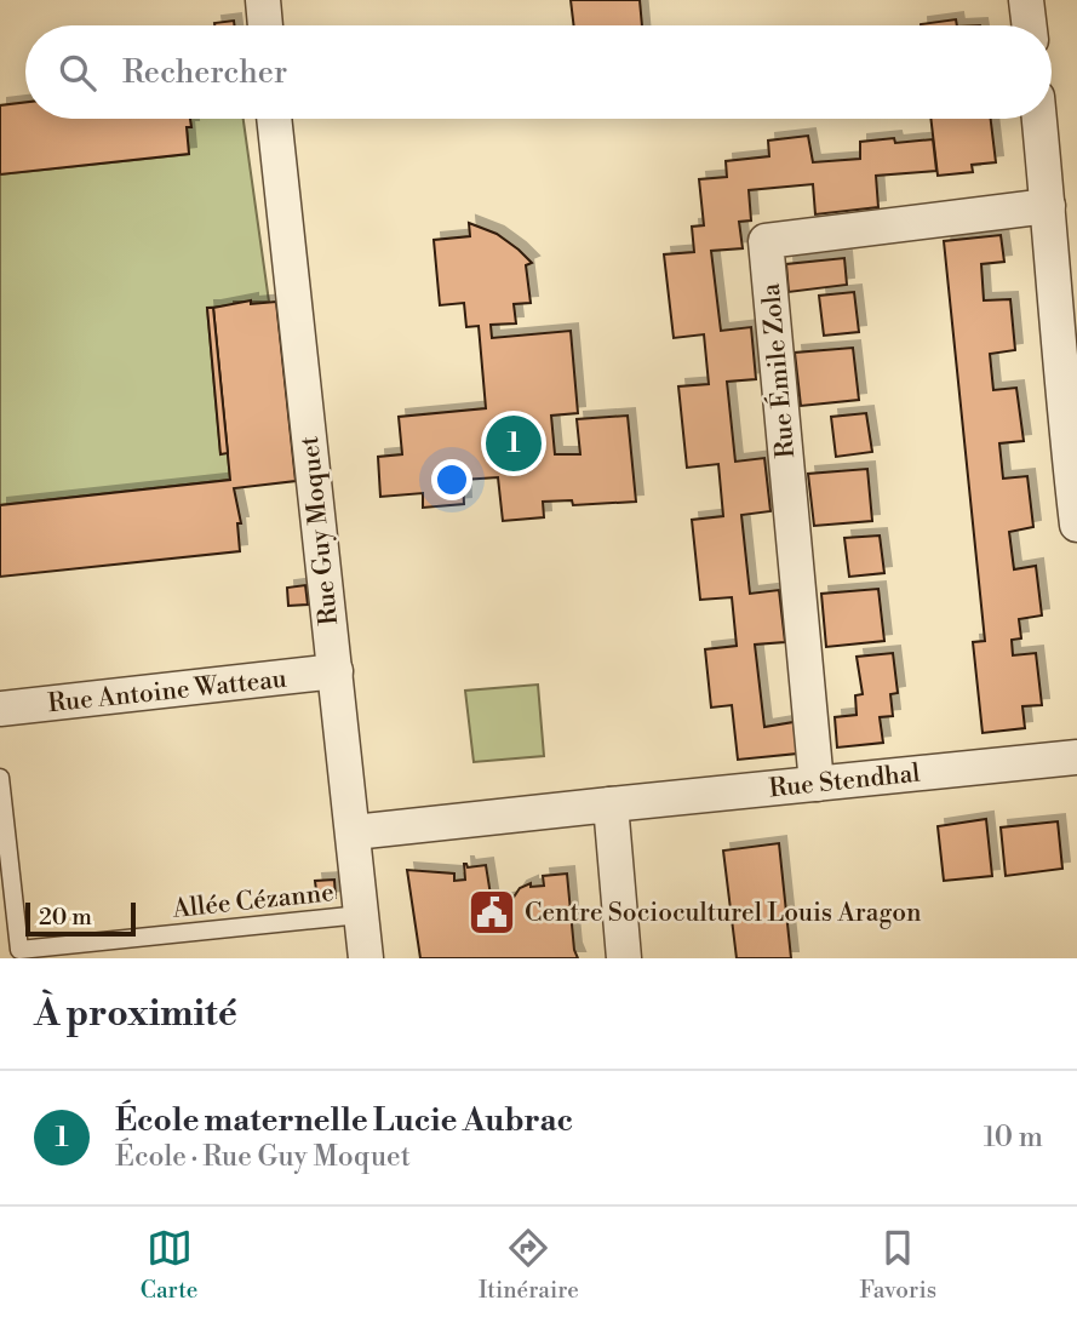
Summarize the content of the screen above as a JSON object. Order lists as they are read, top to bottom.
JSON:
{
  "streets": {
    "street": [
      "Rue Émile Zola",
      "Rue Guy Moquet",
      "Rue Antoine Watteau",
      "Rue Stendhal"
    ],
    "lane": ["Allée Cézanne"]
  },
  "crossings": [
    ["Rue Émile Zola", "Rue Stendhal"],
    ["Rue Guy Moquet", "Rue Antoine Watteau"],
    ["Rue Guy Moquet", "Rue Stendhal"],
    ["Rue Guy Moquet", "Allée Cézanne"]
  ],
  "places": {
    "public building": ["Centre Socioculturel Louis Aragon"]
  },
  "scale_bar": "20 m",
  "page": {
    "search": "Rechercher",
    "pins": "1",
    "scale": "20 m",
    "heading": "À proximité",
    "list": [
      {
        "mark": "1",
        "name": "École maternelle Lucie Aubrac",
        "note": "École · Rue Guy Moquet",
        "value": "10 m"
      }
    ],
    "nav": ["Carte", "Itinéraire", "Favoris"]
  }
}
